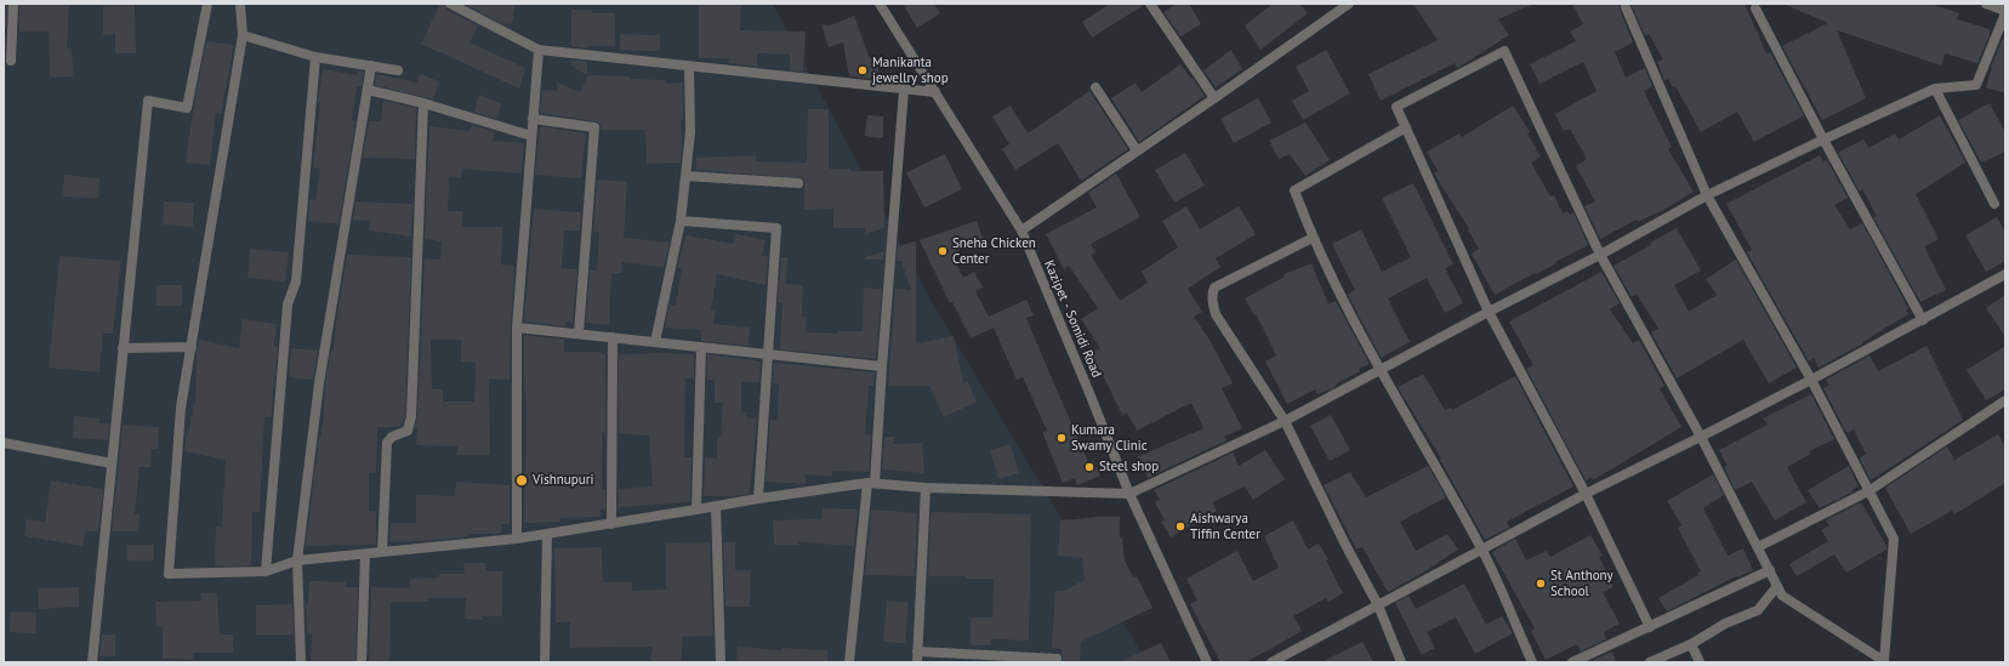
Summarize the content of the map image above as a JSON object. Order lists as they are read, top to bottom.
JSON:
{
  "streets": {
    "street": ["Kazipet - Somidi Road"]
  },
  "places": [
    "Manikanta jewellry shop",
    "Sneha Chicken Center",
    "Kumara Swamy Clinic",
    "Steel shop",
    "Vishnupuri",
    "Aishwarya Tiffin Center",
    "St Anthony School"
  ]
}
